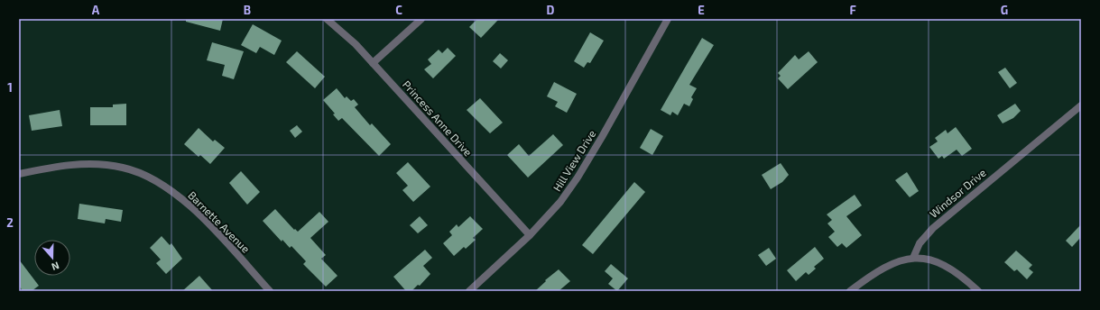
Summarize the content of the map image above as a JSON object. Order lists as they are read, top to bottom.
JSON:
{
  "streets": {
    "street": [
      "Princess Anne Drive",
      "Hill View Drive",
      "Windsor Drive",
      "Barnette Avenue"
    ]
  },
  "crossings": [
    ["Princess Anne Drive", "Hill View Drive"]
  ],
  "north": "bottom",
  "grid": {
    "columns": [
      "A",
      "B",
      "C",
      "D",
      "E",
      "F",
      "G"
    ],
    "rows": ["1", "2"]
  }
}
